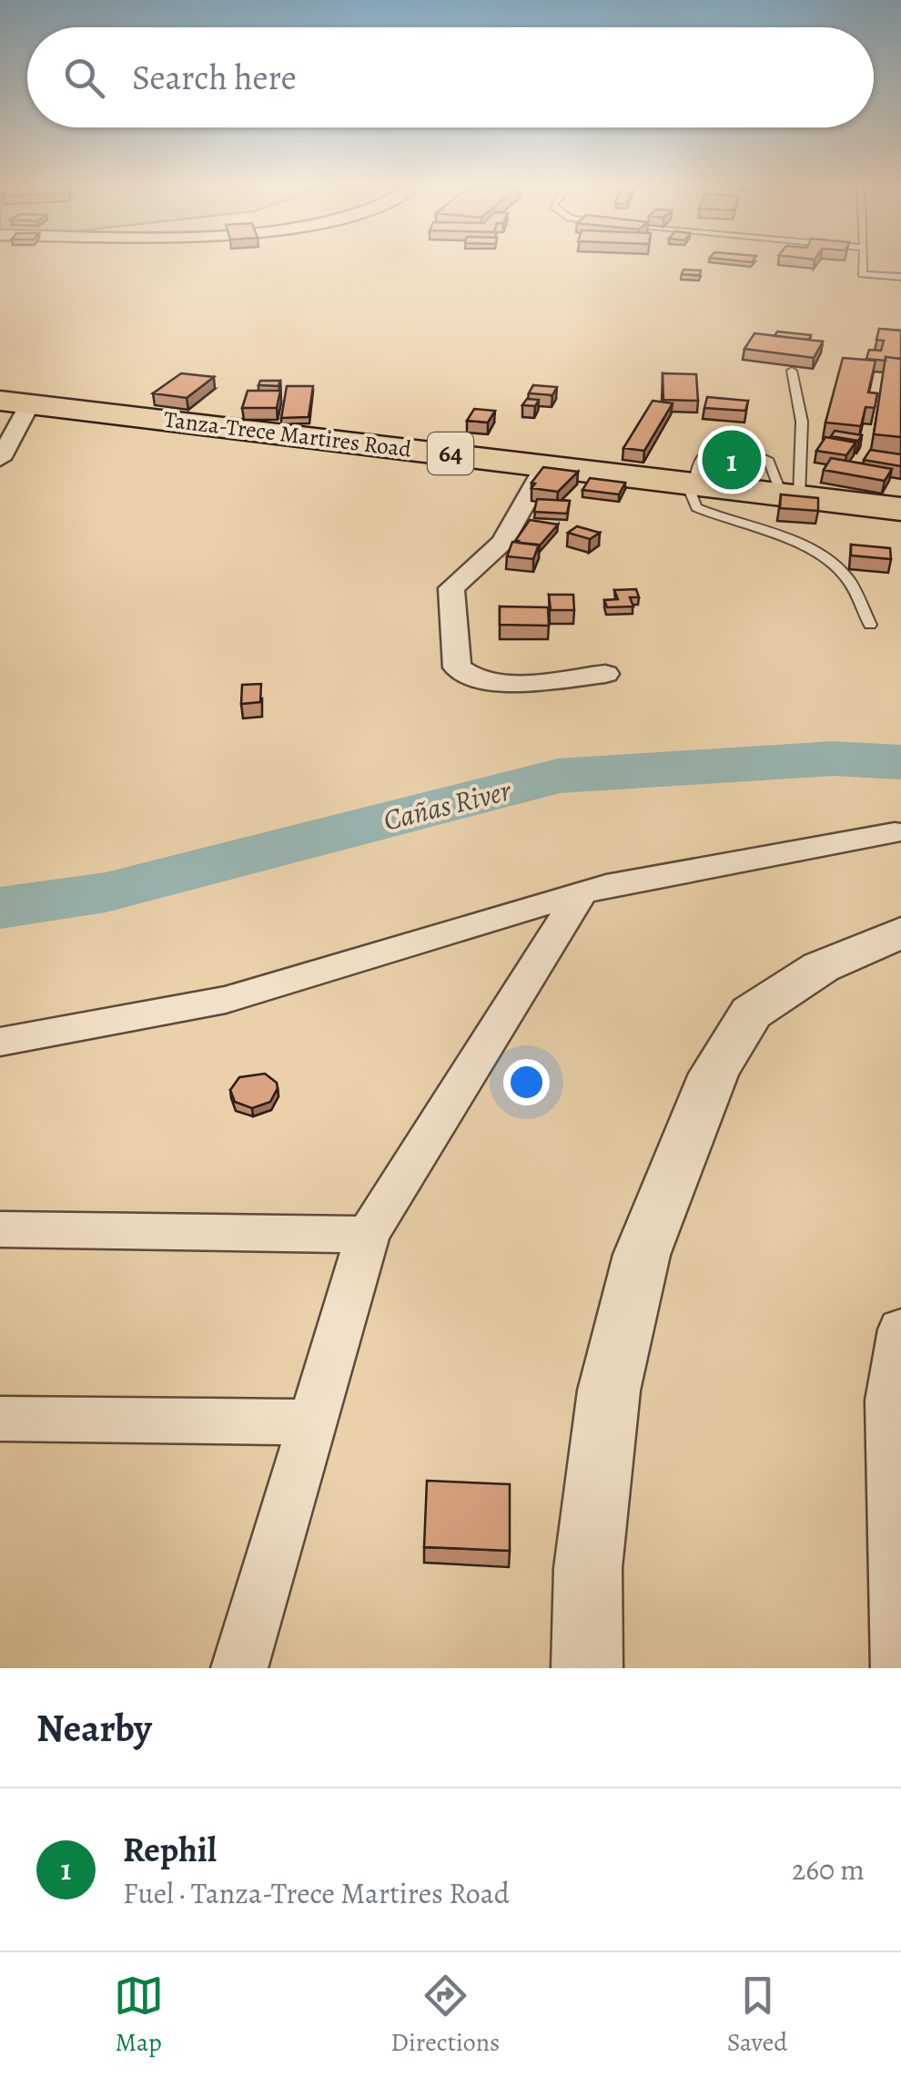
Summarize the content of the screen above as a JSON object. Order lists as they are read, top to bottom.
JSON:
{
  "streets": {
    "main road": ["Tanza-Trece Martires Road", "64"]
  },
  "water": ["Cañas River"],
  "page": {
    "search": "Search here",
    "pins": "1",
    "heading": "Nearby",
    "list": [
      {
        "mark": "1",
        "name": "Rephil",
        "note": "Fuel · Tanza-Trece Martires Road",
        "value": "260 m"
      }
    ],
    "nav": ["Map", "Directions", "Saved"]
  }
}
